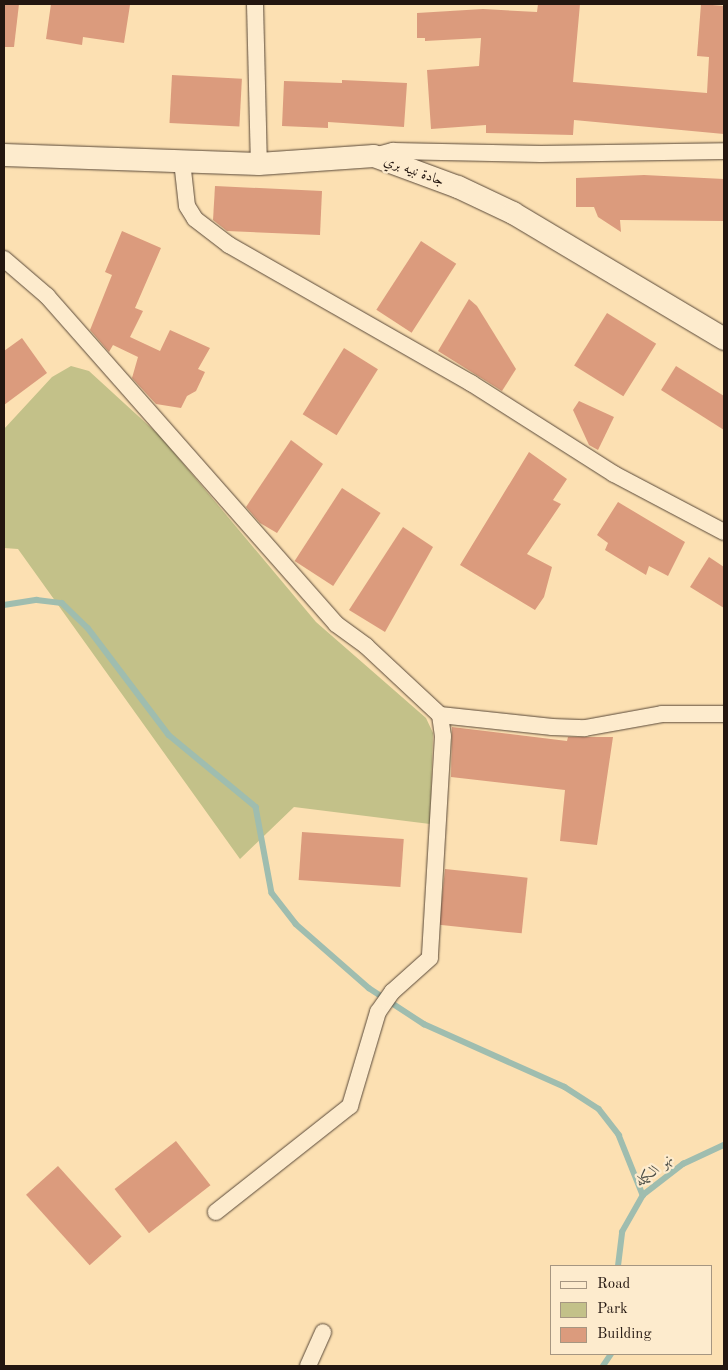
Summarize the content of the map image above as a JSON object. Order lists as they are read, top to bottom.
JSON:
{
  "streets": {
    "street": ["جادة نبيه بري"]
  },
  "water": ["نهر الكمله"],
  "legend": ["Road", "Park", "Building"]
}
